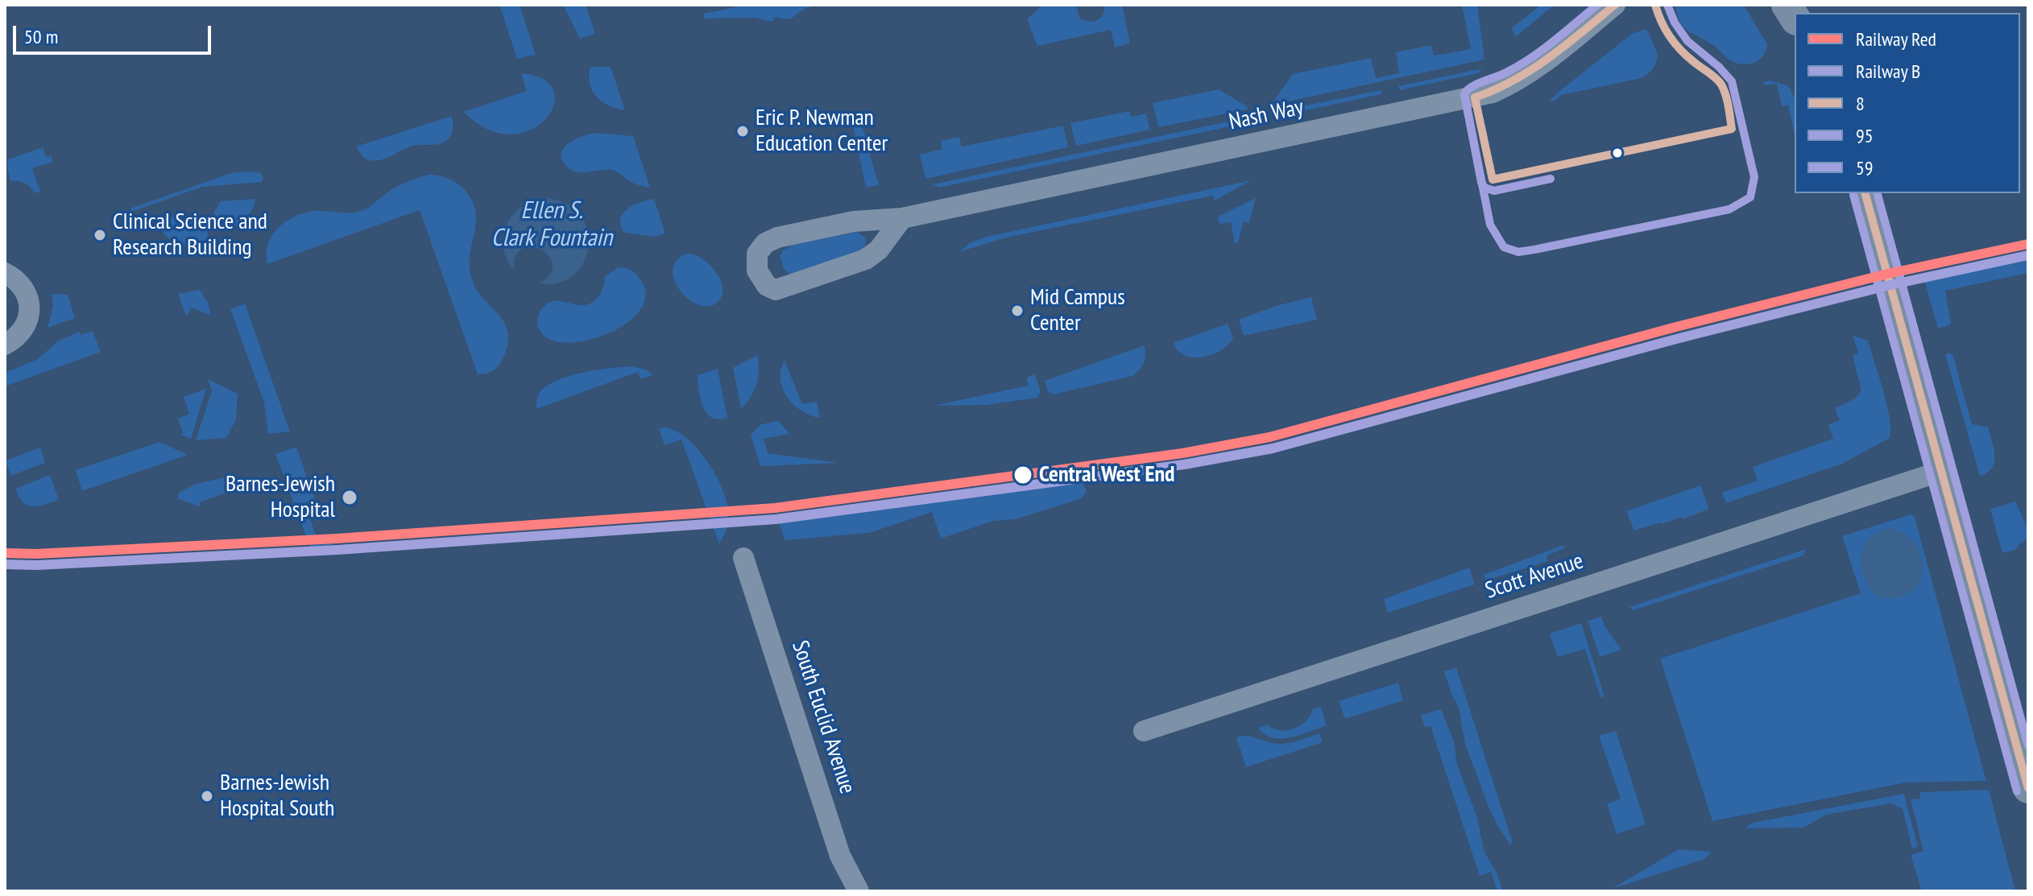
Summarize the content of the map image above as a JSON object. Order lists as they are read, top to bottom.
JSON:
{
  "streets": {
    "street": ["Nash Way", "Scott Avenue", "South Euclid Avenue"]
  },
  "water": ["Ellen S. Clark Fountain"],
  "places": [
    "Eric P. Newman Education Center",
    "Clinical Science and Research Building",
    "Mid Campus Center",
    "Central West End",
    "Barnes-Jewish Hospital",
    "Barnes-Jewish Hospital South"
  ],
  "lines": [
    "transit line 8",
    "transit line 95",
    "transit line 59",
    "rail line Red",
    "rail line B"
  ],
  "legend": [
    "Railway Red",
    "Railway B",
    "8",
    "95",
    "59"
  ],
  "scale_bar": "50 m"
}
